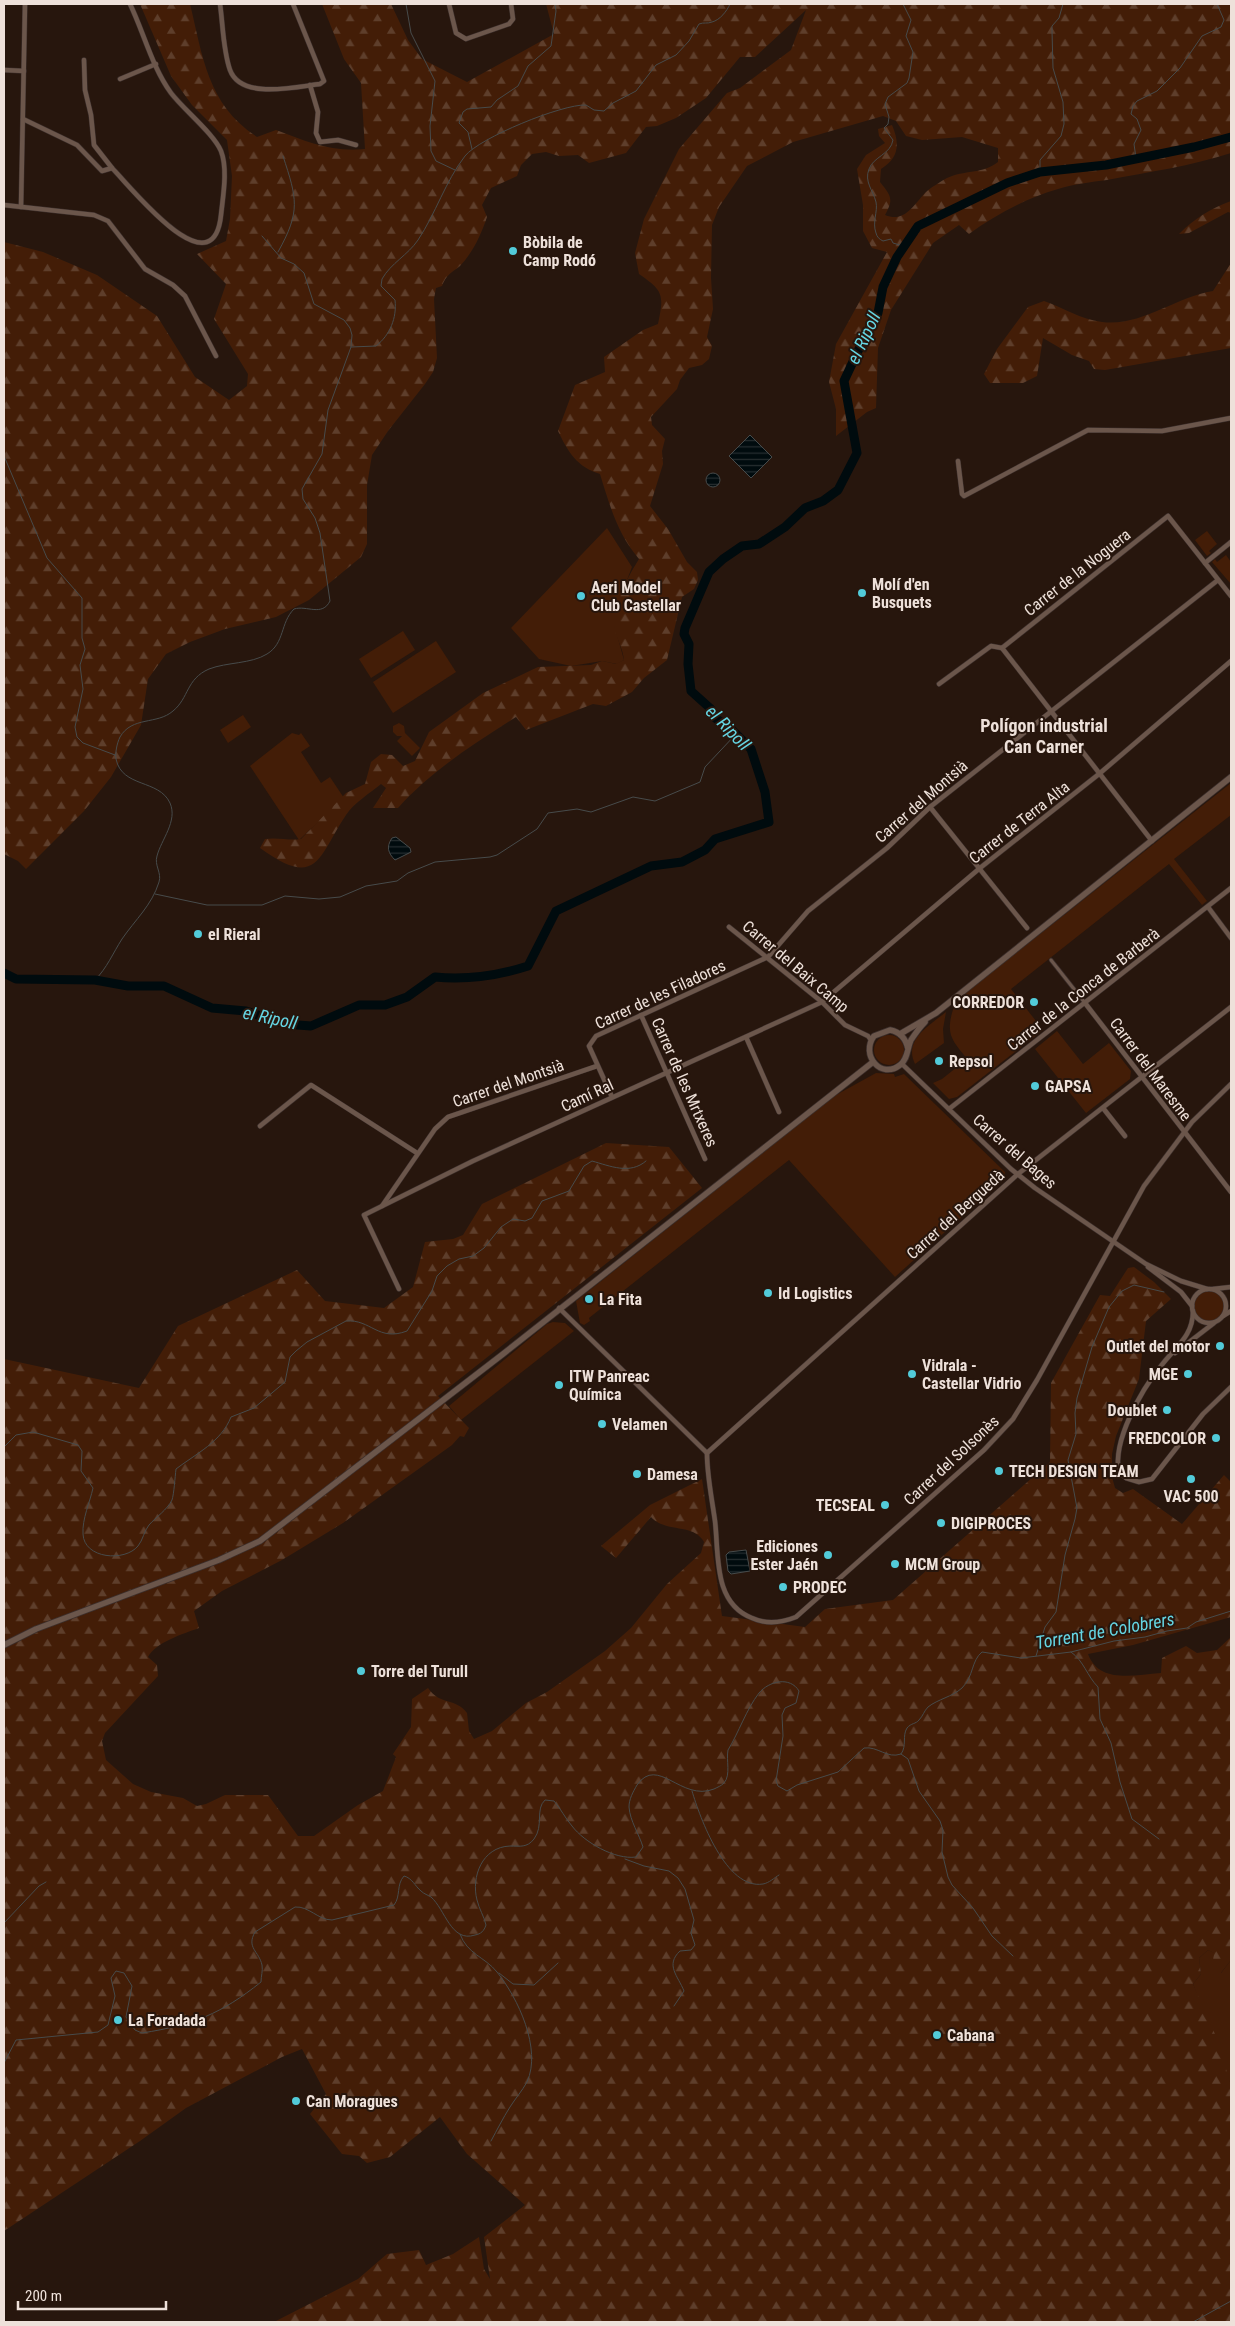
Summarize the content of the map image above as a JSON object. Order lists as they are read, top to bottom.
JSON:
{
  "streets": {
    "street": [
      "Carrer de la Noguera",
      "Carrer del Montsià",
      "Carrer de Terra Alta",
      "Carrer del Baix Camp",
      "Carrer de la Conca de Barberà",
      "Carrer de les Filadores",
      "Carrer del Maresme",
      "Carrer de les Mrtxeres",
      "Camí Ral",
      "Carrer del Bages",
      "Carrer del Berguedà",
      "Carrer del Solsonès"
    ]
  },
  "crossings": [
    ["Carrer del Montsià", "Carrer del Baix Camp"],
    ["Carrer del Montsià", "Carrer de les Filadores"],
    ["Carrer del Montsià", "Camí Ral"],
    ["Carrer de Terra Alta", "Carrer del Baix Camp"],
    ["Carrer de Terra Alta", "Camí Ral"],
    ["Carrer del Baix Camp", "Carrer de les Filadores"],
    ["Carrer del Baix Camp", "Camí Ral"],
    ["Carrer del Baix Camp", "Carrer del Bages"],
    ["Carrer de la Conca de Barberà", "Carrer del Maresme"],
    ["Carrer de la Conca de Barberà", "Carrer del Bages"],
    ["Carrer de les Filadores", "Carrer de les Mrtxeres"],
    ["Carrer de les Filadores", "Camí Ral"],
    ["Carrer del Maresme", "Carrer del Berguedà"],
    ["Carrer del Maresme", "Carrer del Solsonès"],
    ["Carrer de les Mrtxeres", "Camí Ral"],
    ["Carrer del Bages", "Carrer del Berguedà"],
    ["Carrer del Bages", "Carrer del Solsonès"],
    ["Carrer del Berguedà", "Carrer del Solsonès"]
  ],
  "districts": ["Polígon industrial Can Carner"],
  "water": ["el Ripoll", "Torrent de Colobrers"],
  "places": [
    "Bòbila de Camp Rodó",
    "Molí d'en Busquets",
    "Aeri Model Club Castellar",
    "el Rieral",
    "CORREDOR",
    "Repsol",
    "GAPSA",
    "Id Logistics",
    "La Fita",
    "Outlet del motor",
    "Vidrala - Castellar Vidrio",
    "MGE",
    "ITW Panreac Química",
    "Doublet",
    "Velamen",
    "FREDCOLOR",
    "TECH DESIGN TEAM",
    "Damesa",
    "VAC 500",
    "TECSEAL",
    "DIGIPROCES",
    "Ediciones Ester Jaén",
    "MCM Group",
    "PRODEC",
    "Torre del Turull",
    "La Foradada",
    "Cabana",
    "Can Moragues"
  ],
  "scale_bar": "200 m"
}
